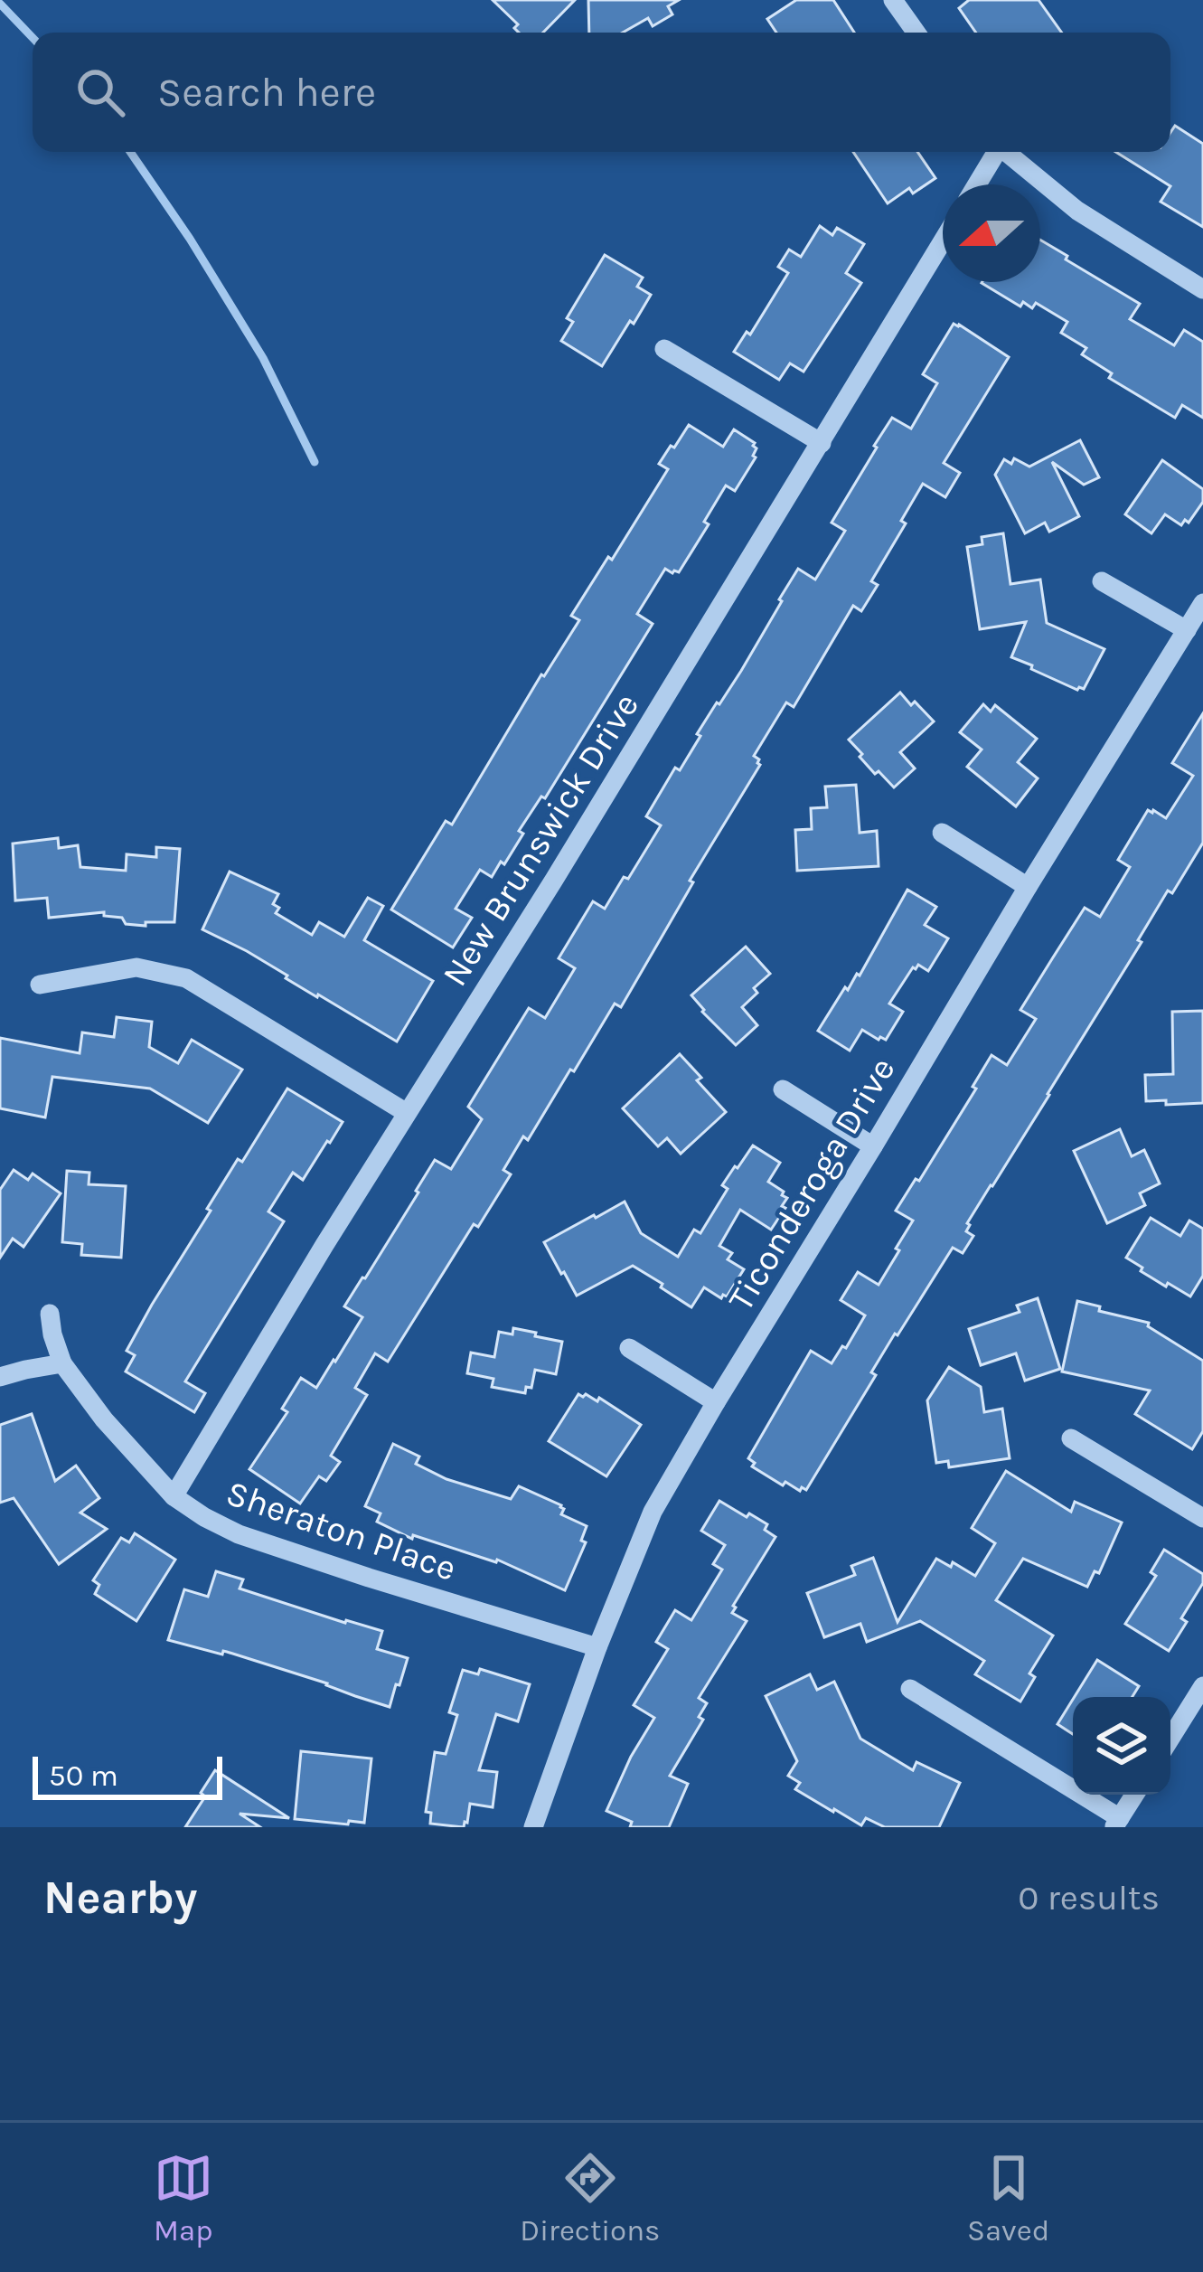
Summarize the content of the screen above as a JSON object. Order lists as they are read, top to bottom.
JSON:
{
  "streets": {
    "street": ["New Brunswick Drive", "Ticonderoga Drive", "Sheraton Place"]
  },
  "crossings": [
    ["New Brunswick Drive", "Sheraton Place"],
    ["Ticonderoga Drive", "Sheraton Place"]
  ],
  "scale_bar": "50 m",
  "north": "left",
  "page": {
    "search": "Search here",
    "scale": "50 m",
    "heading": ["Nearby", "0 results"],
    "nav": ["Map", "Directions", "Saved"]
  }
}
